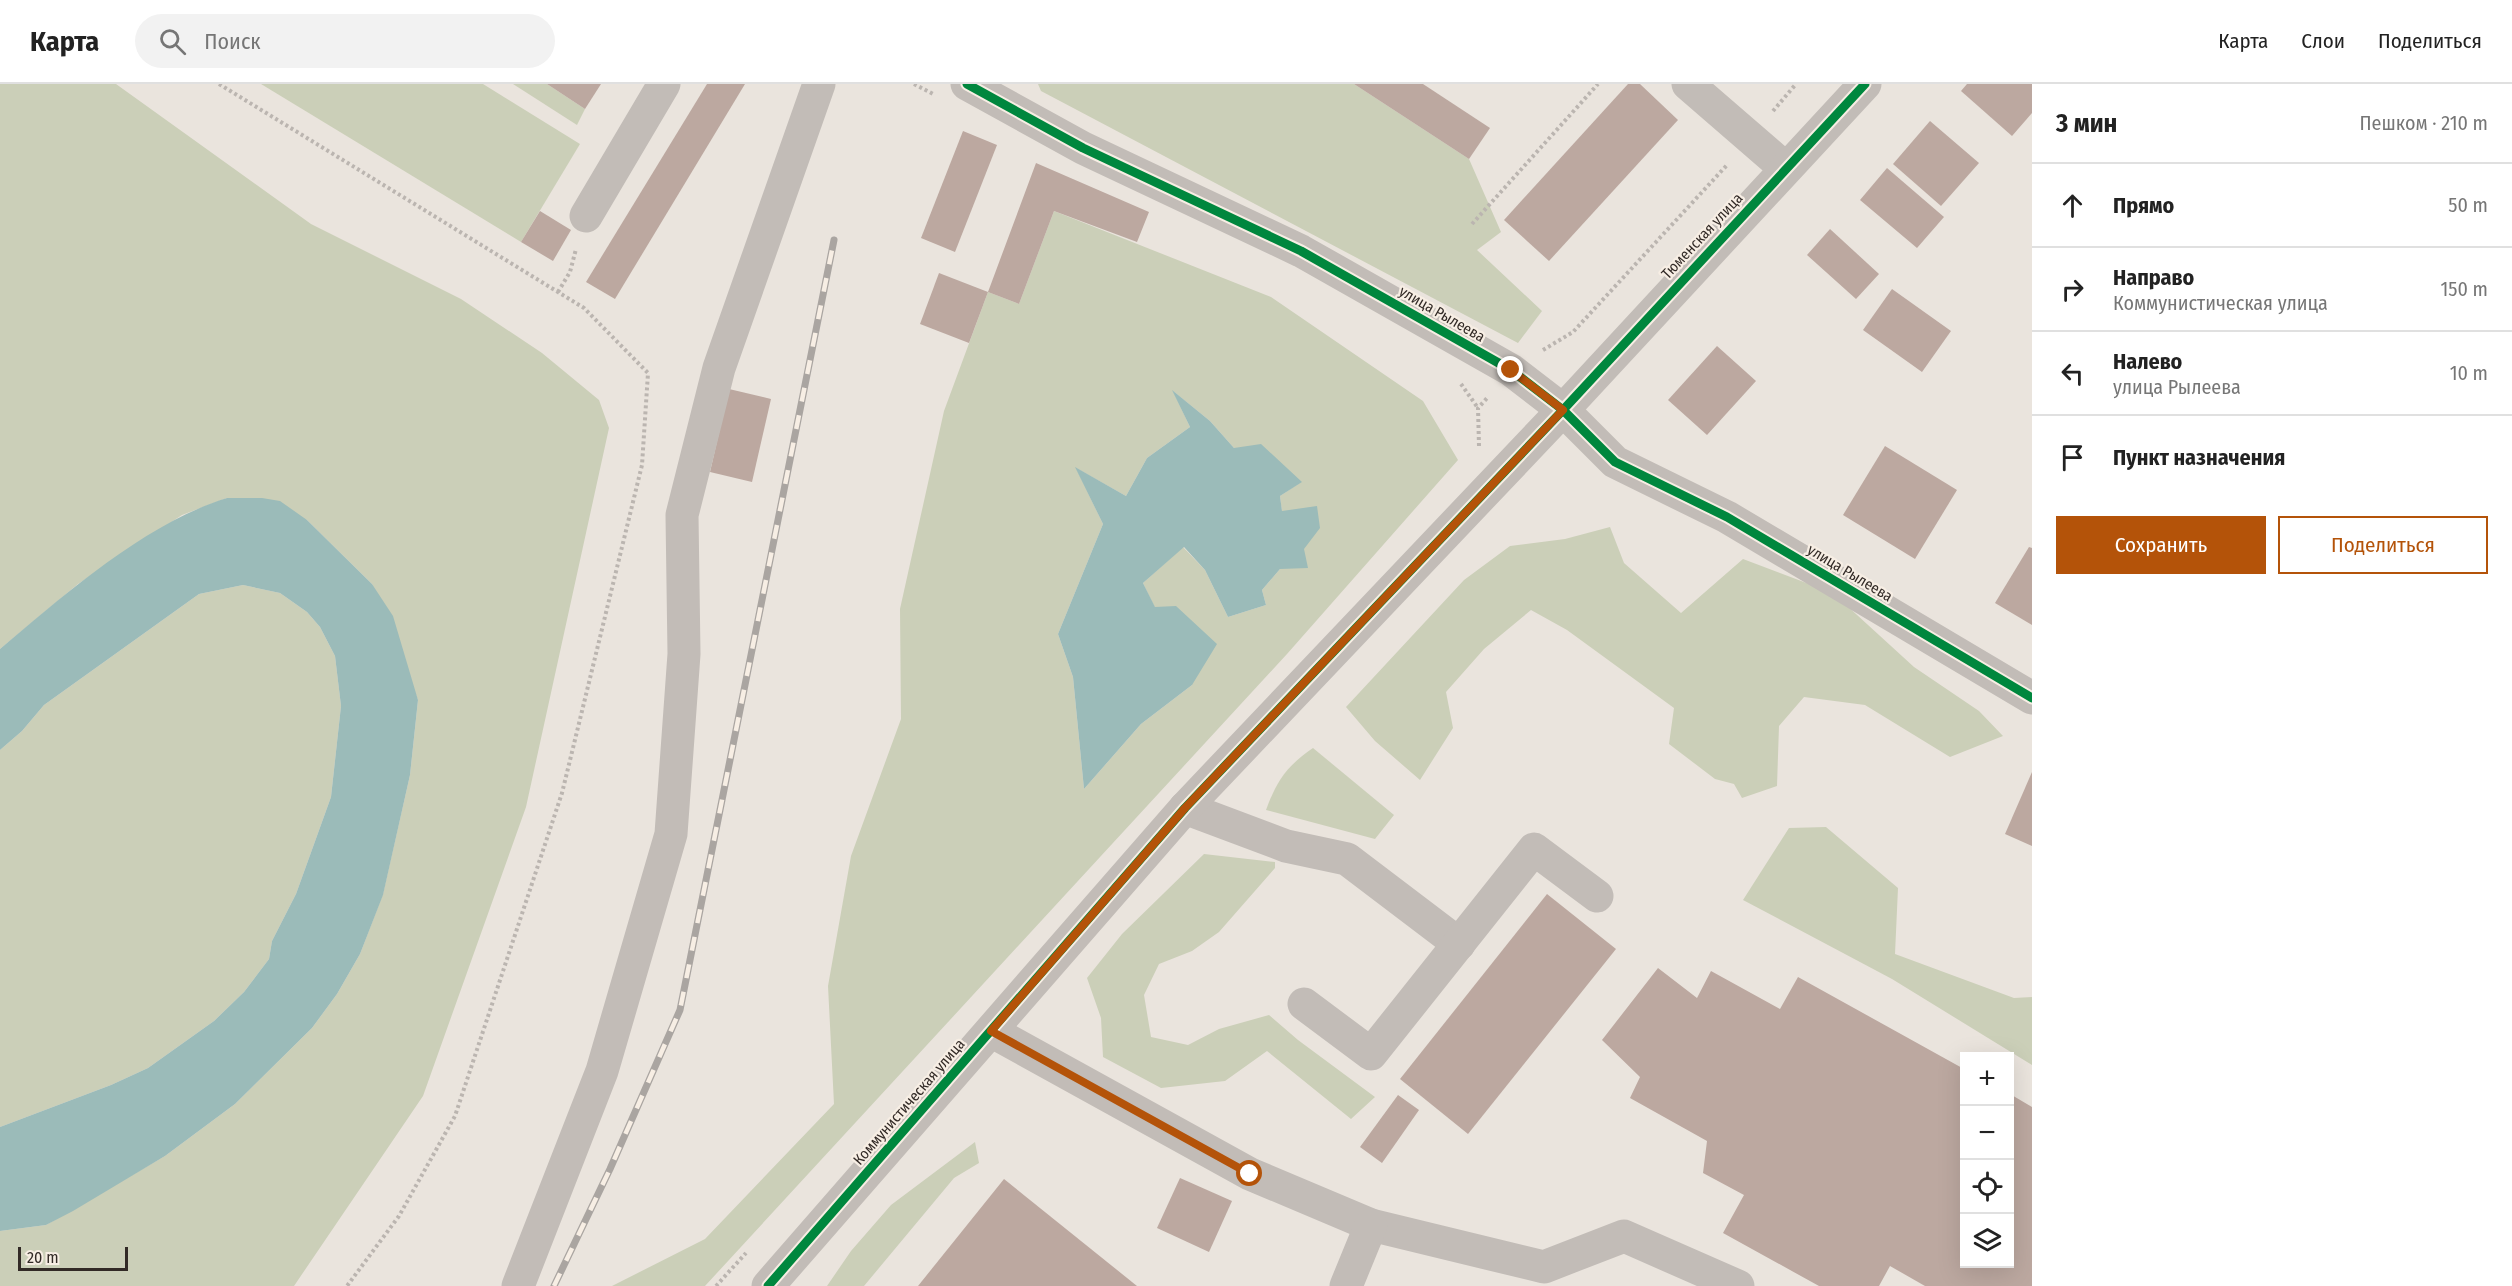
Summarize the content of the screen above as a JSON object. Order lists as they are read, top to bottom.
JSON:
{
  "streets": {
    "street": ["Тюменская улица", "улица Рылеева", "Коммунистическая улица"]
  },
  "crossings": [
    ["Тюменская улица", "улица Рылеева"],
    ["Тюменская улица", "Коммунистическая улица"],
    ["улица Рылеева", "Коммунистическая улица"]
  ],
  "scale_bar": "20 m",
  "page": {
    "header": "Карта",
    "search": "Поиск",
    "nav": ["Карта", "Слои", "Поделиться"],
    "heading": ["3 мин", "Пешком · 210 m"],
    "list": [
      ["Прямо", "50 m"],
      ["Направо", "Коммунистическая улица", "150 m"],
      ["Налево", "улица Рылеева", "10 m"],
      "Пункт назначения"
    ],
    "buttons": ["Сохранить", "Поделиться"],
    "map_buttons": ["+", "−"],
    "scale": "20 m"
  }
}
